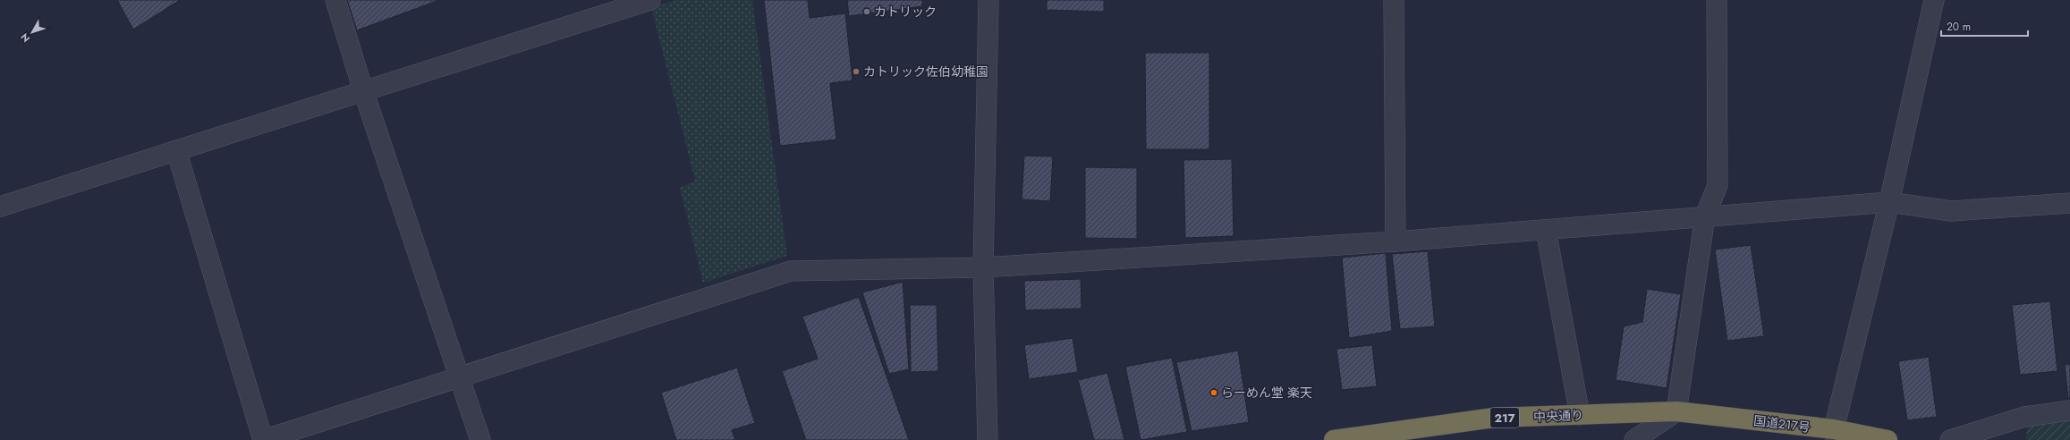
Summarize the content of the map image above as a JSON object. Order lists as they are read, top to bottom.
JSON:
{
  "streets": {
    "highway": ["中央通り", "217", "国道217号"]
  },
  "crossings": [
    ["中央通り", "国道217号"]
  ],
  "places": ["カトリック", "カトリック佐伯幼稚園", "らーめん堂 楽天"],
  "scale_bar": "20 m",
  "north": "bottom left"
}
